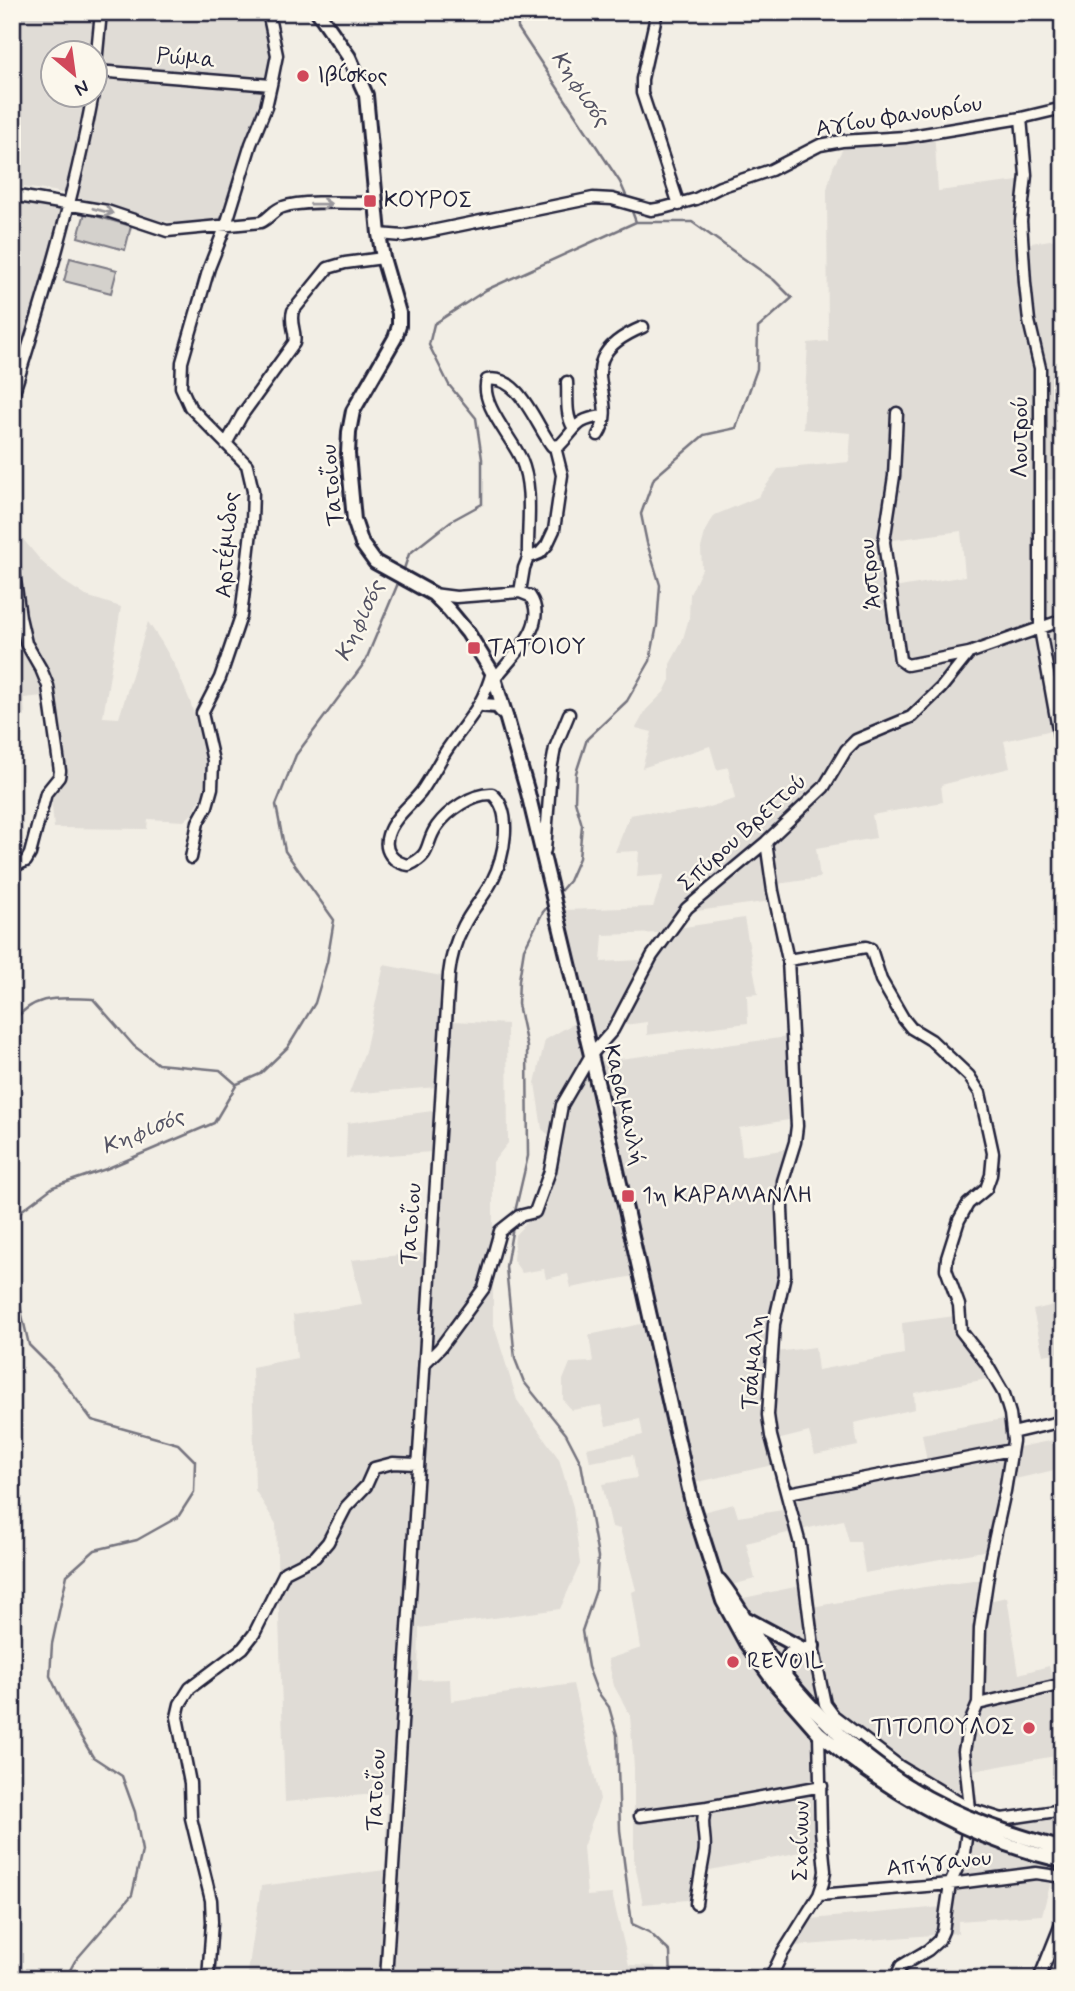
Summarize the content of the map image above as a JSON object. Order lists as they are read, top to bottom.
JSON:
{
  "streets": {
    "main road": ["Τατοΐου", "Καραμανλή"],
    "street": [
      "Ρώμα",
      "Αγίου Φανουρίου",
      "Λουτρού",
      "Αρτέμιδος",
      "Άστρου",
      "Σπύρου Βρεττού",
      "Τσάμαλη",
      "Σχοίνων",
      "Απήγανου"
    ]
  },
  "crossings": [
    ["Ρώμα", "Αρτέμιδος"],
    ["Αγίου Φανουρίου", "Λουτρού"],
    ["Αγίου Φανουρίου", "Τατοΐου"],
    ["Τατοΐου", "Σπύρου Βρεττού"],
    ["Τατοΐου", "Καραμανλή"],
    ["Άστρου", "Σπύρου Βρεττού"],
    ["Σπύρου Βρεττού", "Καραμανλή"],
    ["Σπύρου Βρεττού", "Τσάμαλη"],
    ["Καραμανλή", "Σχοίνων"],
    ["Σχοίνων", "Απήγανου"]
  ],
  "water": ["Κηφισός"],
  "places": {
    "other": ["Ιβίσκος", "REVOIL", "ΤΙΤΟΠΟΥΛΟΣ"],
    "transit": ["ΚΟΥΡΟΣ", "ΤΑΤΟΙΟΥ", "1η ΚΑΡΑΜΑΝΛΗ"]
  },
  "north": "bottom right"
}
